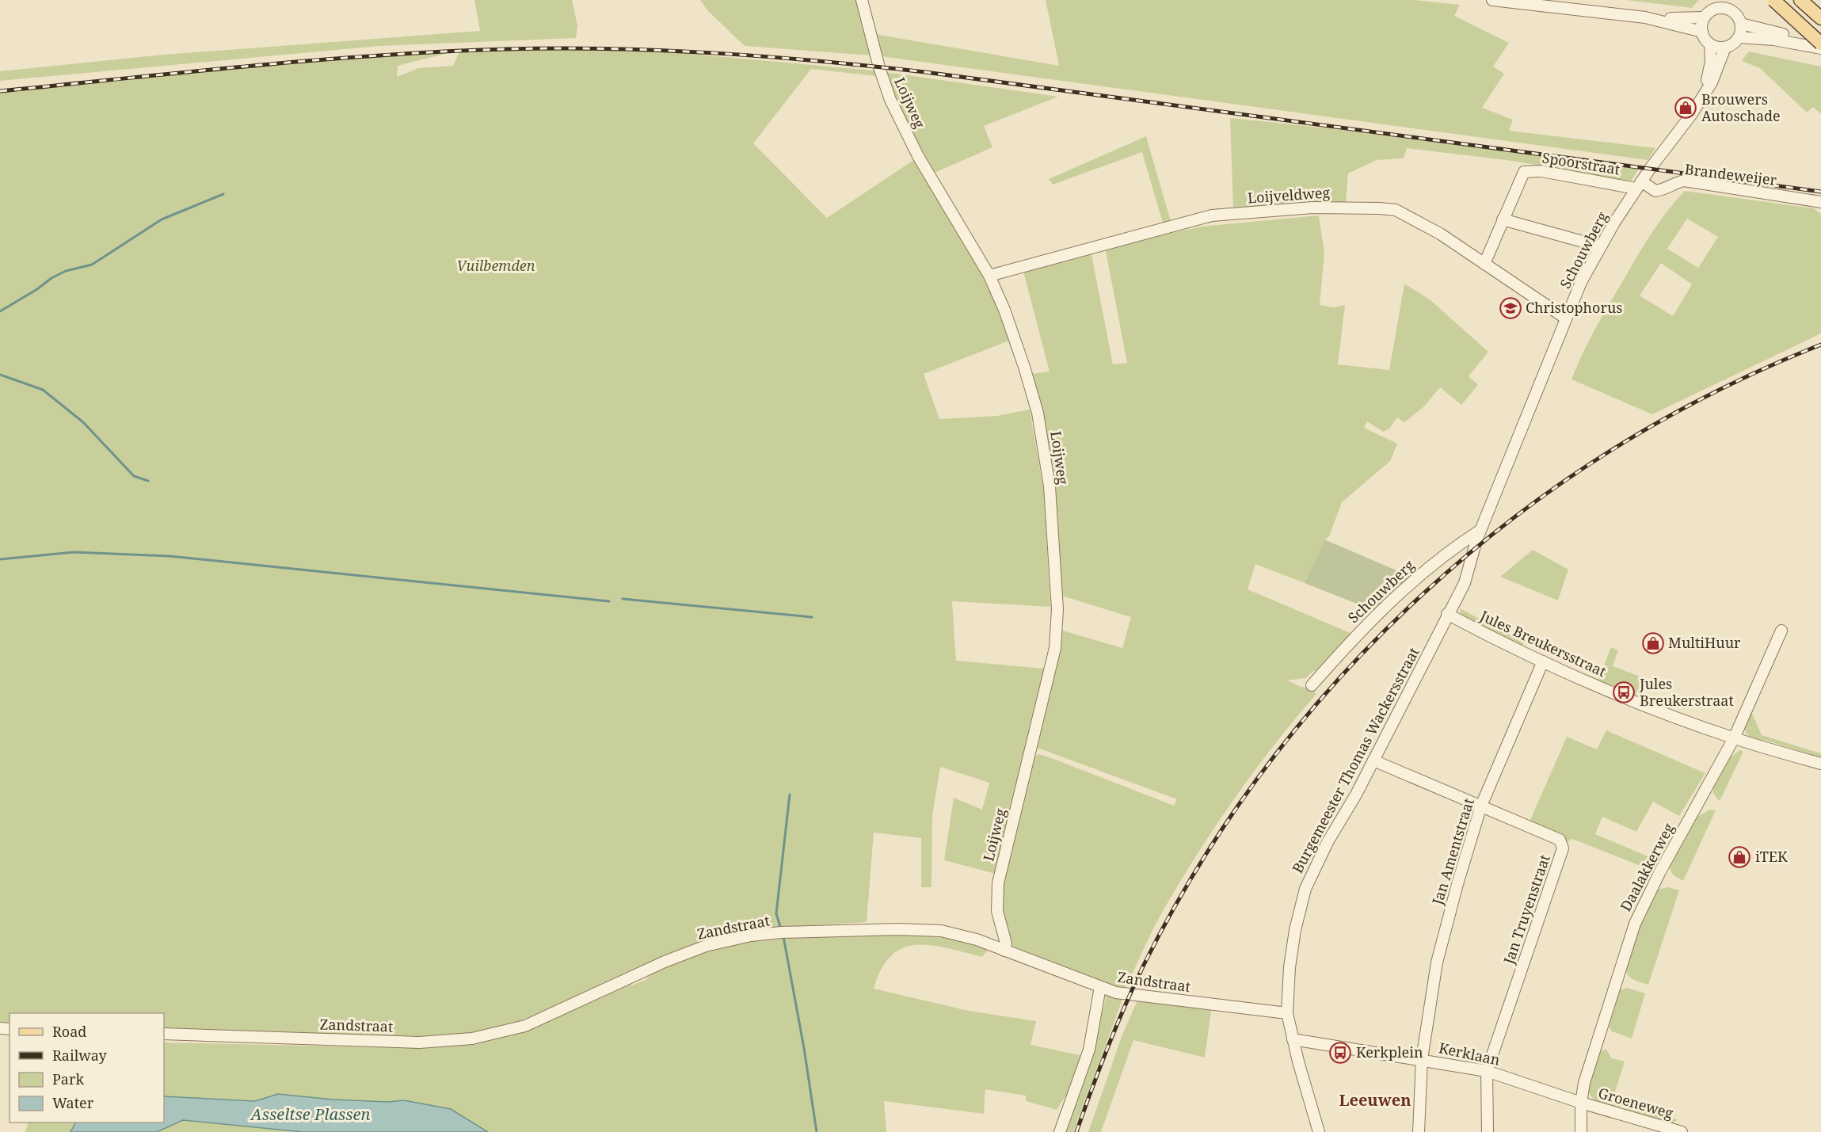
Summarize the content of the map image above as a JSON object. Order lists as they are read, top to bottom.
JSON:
{
  "streets": {
    "street": [
      "Loijweg",
      "Spoorstraat",
      "Brandeweijer",
      "Loijveldweg",
      "Schouwberg",
      "Jules Breukersstraat",
      "Burgemeester Thomas Wackersstraat",
      "Jan Amentstraat",
      "Daalakkerweg",
      "Jan Truyenstraat",
      "Zandstraat",
      "Kerklaan",
      "Groeneweg"
    ]
  },
  "crossings": [
    ["Loijweg", "Loijveldweg"],
    ["Loijweg", "Zandstraat"],
    ["Spoorstraat", "Brandeweijer"],
    ["Spoorstraat", "Schouwberg"],
    ["Brandeweijer", "Schouwberg"],
    ["Loijveldweg", "Schouwberg"],
    ["Schouwberg", "Burgemeester Thomas Wackersstraat"],
    ["Jules Breukersstraat", "Burgemeester Thomas Wackersstraat"],
    ["Jules Breukersstraat", "Jan Amentstraat"],
    ["Jules Breukersstraat", "Daalakkerweg"],
    ["Burgemeester Thomas Wackersstraat", "Jan Truyenstraat"],
    ["Burgemeester Thomas Wackersstraat", "Zandstraat"],
    ["Burgemeester Thomas Wackersstraat", "Kerklaan"],
    ["Jan Amentstraat", "Jan Truyenstraat"],
    ["Jan Amentstraat", "Kerklaan"],
    ["Daalakkerweg", "Kerklaan"],
    ["Daalakkerweg", "Groeneweg"],
    ["Jan Truyenstraat", "Kerklaan"],
    ["Kerklaan", "Groeneweg"]
  ],
  "districts": ["Leeuwen"],
  "water": ["Asseltse Plassen"],
  "parks": ["Vuilbemden"],
  "places": {
    "shop": ["Brouwers Autoschade", "MultiHuur", "iTEK"],
    "school or university": ["Christophorus"],
    "bus stop": ["Jules Breukerstraat", "Kerkplein"]
  },
  "legend": [
    "Road",
    "Railway",
    "Park",
    "Water"
  ]
}
